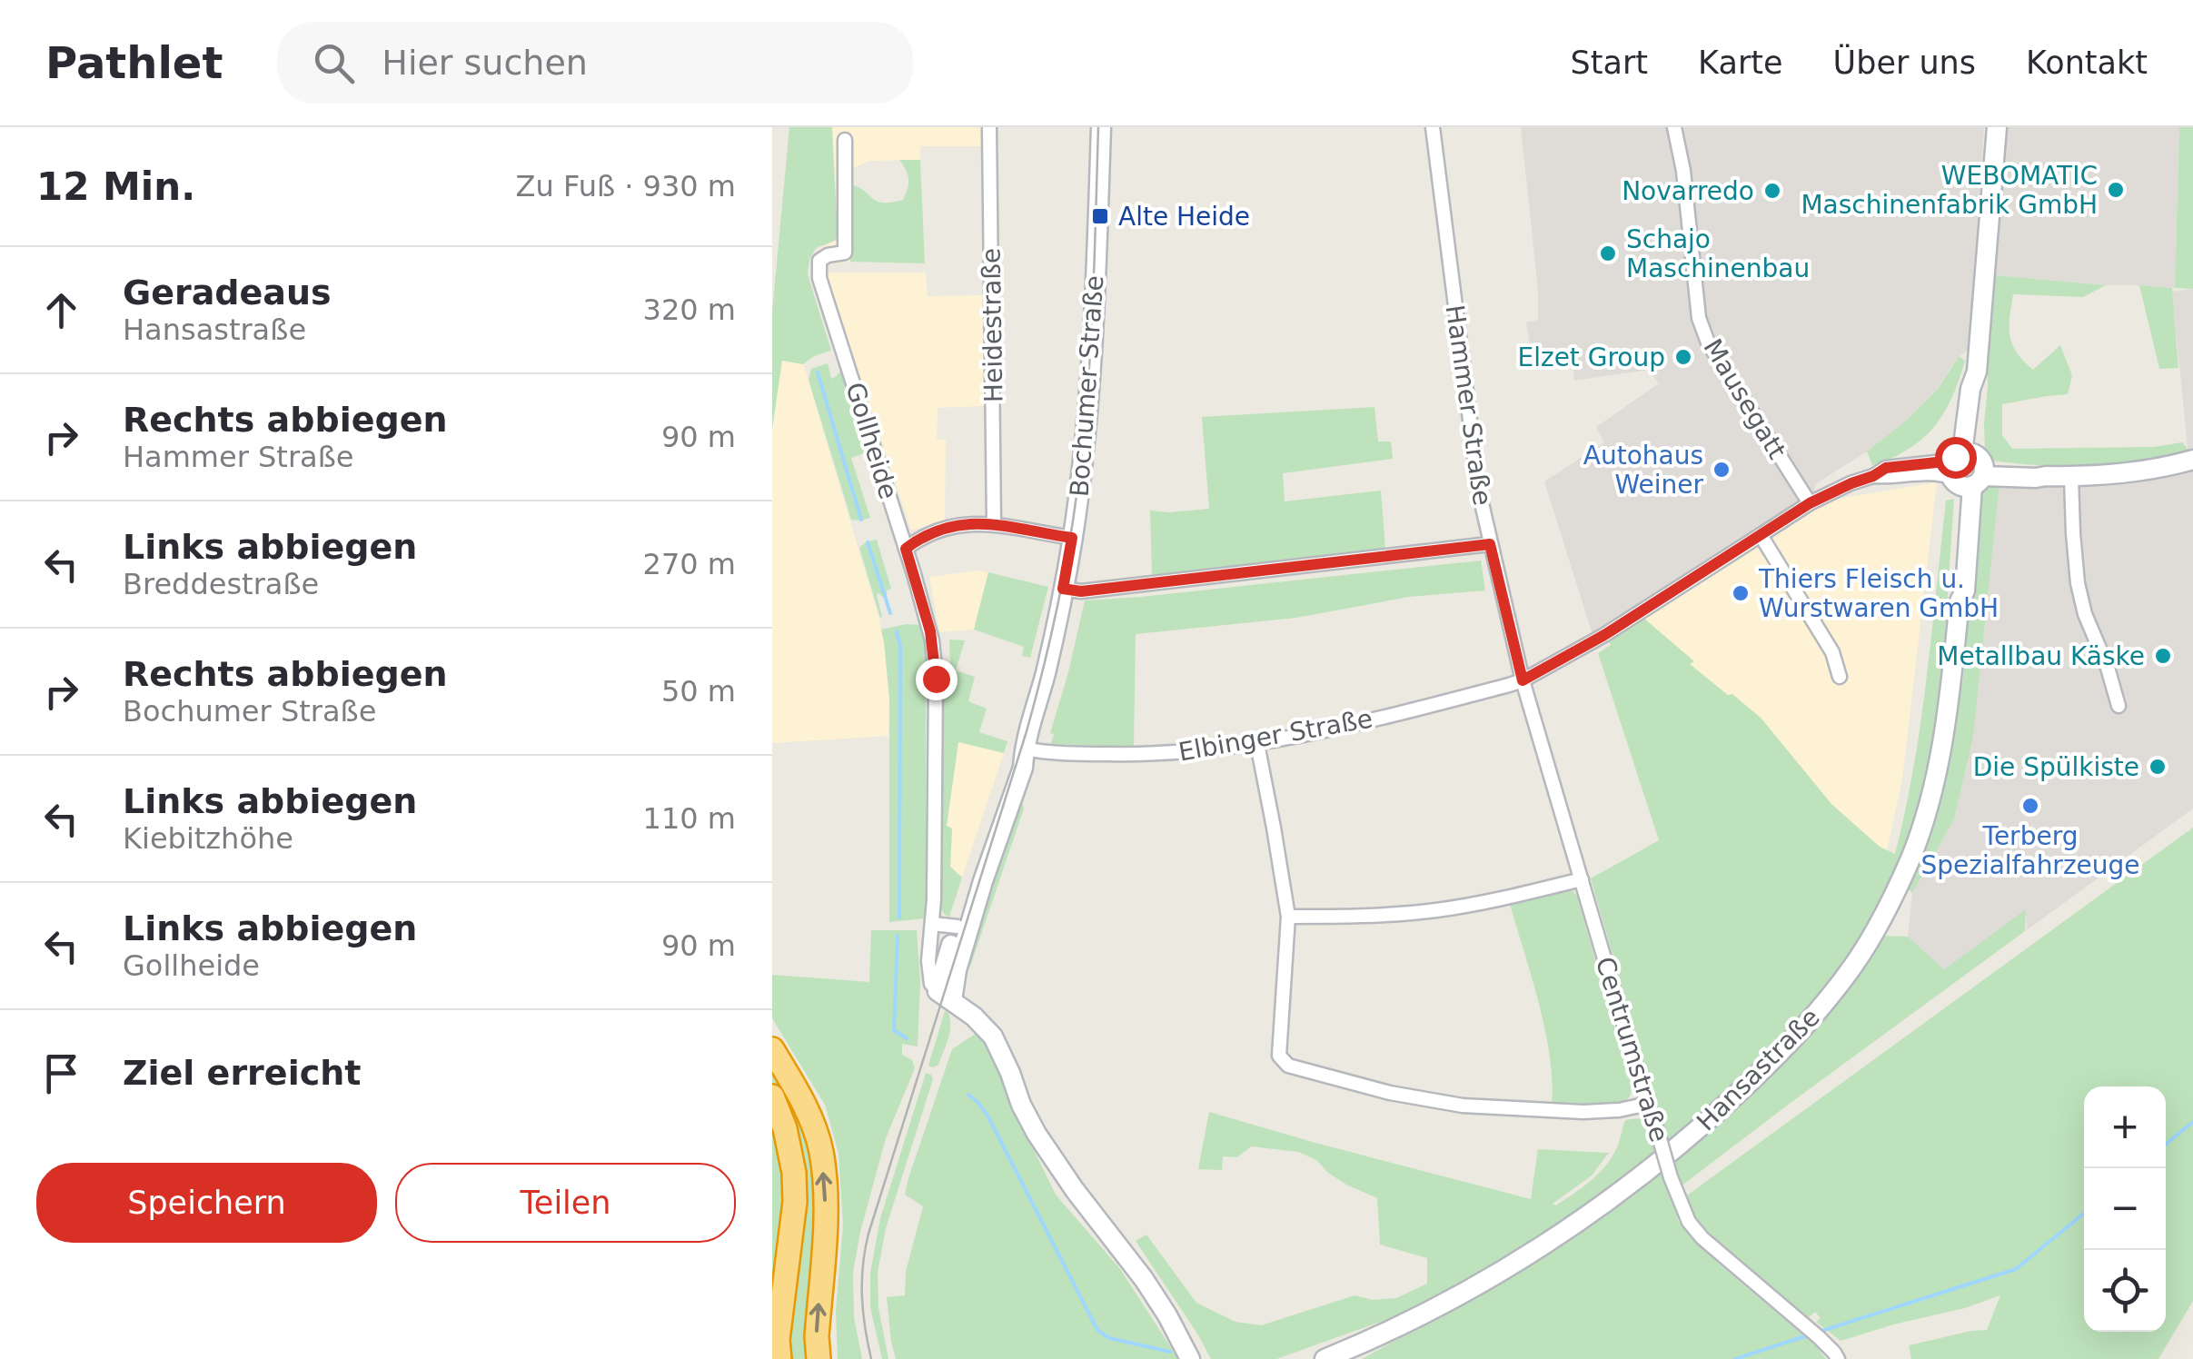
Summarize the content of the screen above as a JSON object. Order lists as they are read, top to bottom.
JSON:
{
  "streets": {
    "street": [
      "Heidestraße",
      "Bochumer Straße",
      "Mausegatt",
      "Hammer Straße",
      "Gollheide",
      "Elbinger Straße",
      "Centrumstraße",
      "Hansastraße"
    ]
  },
  "crossings": [
    ["Bochumer Straße", "Elbinger Straße"],
    ["Hammer Straße", "Elbinger Straße"],
    ["Hammer Straße", "Centrumstraße"],
    ["Elbinger Straße", "Centrumstraße"]
  ],
  "places": {
    "other": [
      "WEBOMATIC Maschinenfabrik GmbH",
      "Novarredo",
      "Schajo Maschinenbau",
      "Elzet Group",
      "Autohaus Weiner",
      "Thiers Fleisch u. Wurstwaren GmbH",
      "Metallbau Käske",
      "Die Spülkiste",
      "Terberg Spezialfahrzeuge"
    ],
    "transit": ["Alte Heide"]
  },
  "page": {
    "header": "Pathlet",
    "search": "Hier suchen",
    "nav": [
      "Start",
      "Karte",
      "Über uns",
      "Kontakt"
    ],
    "heading": ["12 Min.", "Zu Fuß · 930 m"],
    "list": [
      ["Geradeaus", "Hansastraße", "320 m"],
      ["Rechts abbiegen", "Hammer Straße", "90 m"],
      ["Links abbiegen", "Breddestraße", "270 m"],
      ["Rechts abbiegen", "Bochumer Straße", "50 m"],
      ["Links abbiegen", "Kiebitzhöhe", "110 m"],
      ["Links abbiegen", "Gollheide", "90 m"],
      "Ziel erreicht"
    ],
    "map_buttons": ["+", "−"],
    "buttons": ["Speichern", "Teilen"]
  }
}
